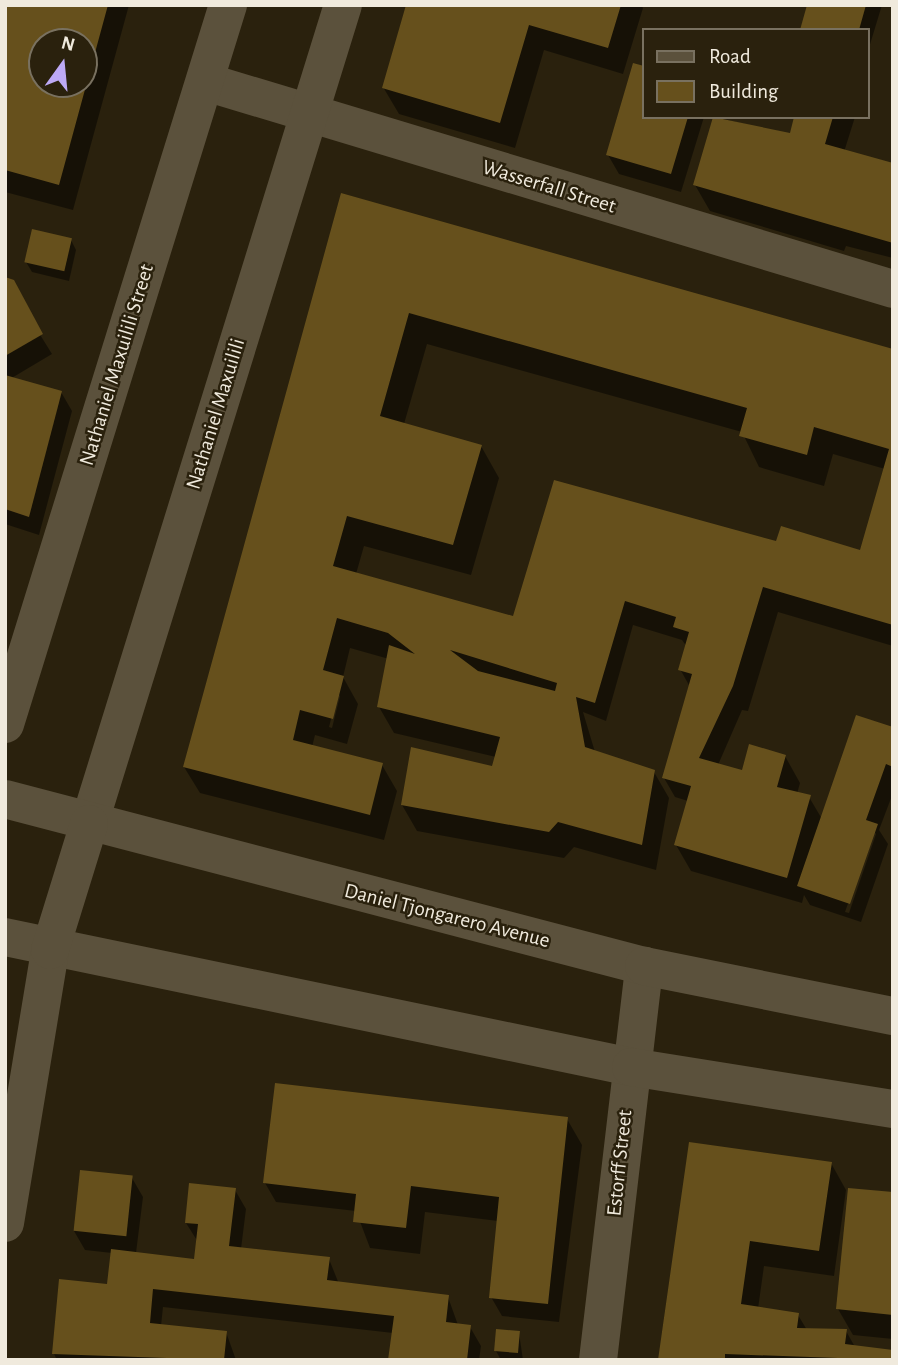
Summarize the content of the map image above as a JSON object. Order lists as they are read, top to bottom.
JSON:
{
  "streets": {
    "street": [
      "Wasserfall Street",
      "Nathaniel Maxuilili Street",
      "Nathaniel Maxuilili",
      "Daniel Tjongarero Avenue",
      "Estorff Street"
    ]
  },
  "crossings": [
    ["Wasserfall Street", "Nathaniel Maxuilili Street"],
    ["Wasserfall Street", "Nathaniel Maxuilili"],
    ["Nathaniel Maxuilili", "Daniel Tjongarero Avenue"],
    ["Daniel Tjongarero Avenue", "Estorff Street"]
  ],
  "legend": ["Road", "Building"],
  "north": "top"
}
